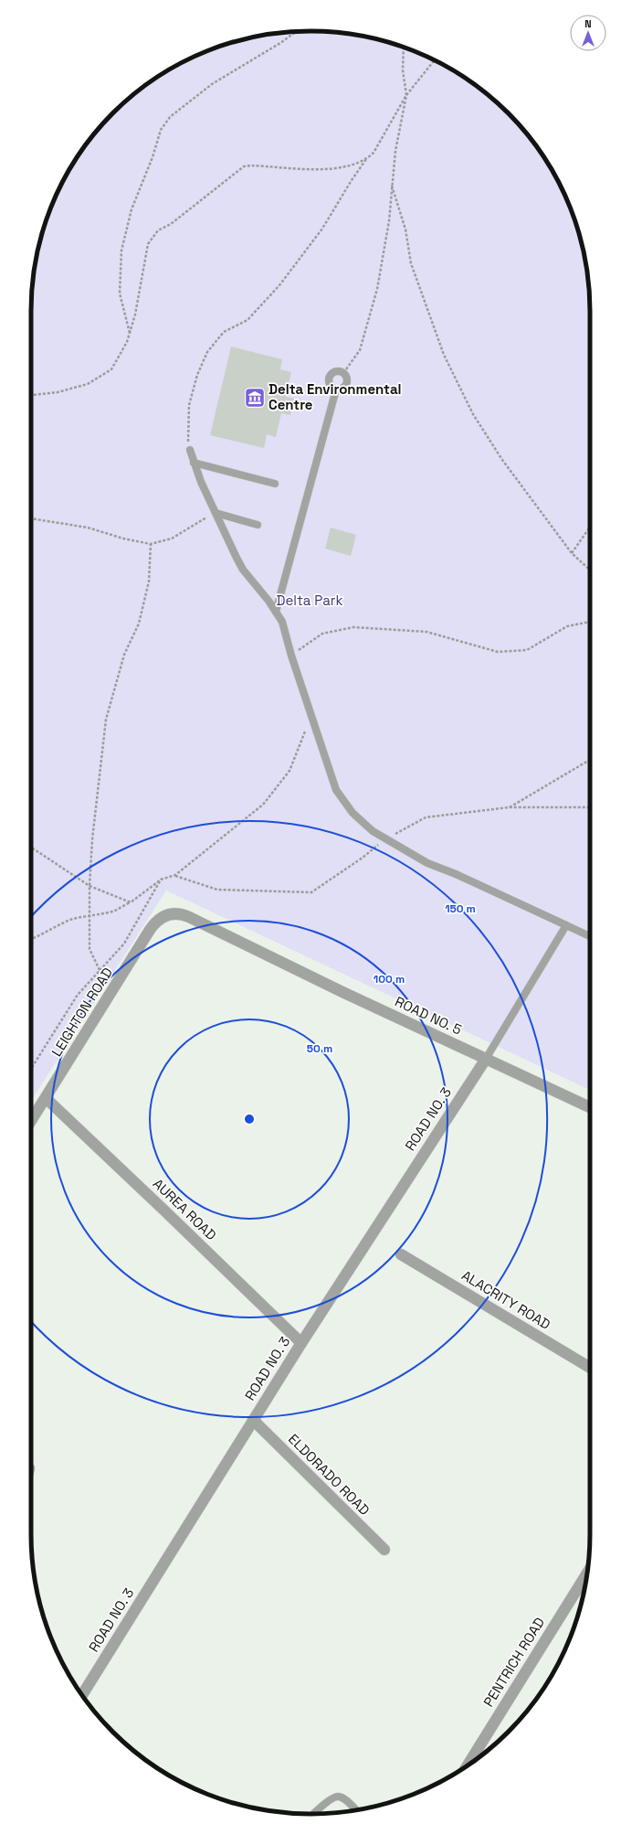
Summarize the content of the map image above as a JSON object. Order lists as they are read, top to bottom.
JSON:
{
  "streets": {
    "street": [
      "LEIGHTON ROAD",
      "ROAD NO. 5",
      "ROAD NO. 3",
      "AUREA ROAD",
      "ALACRITY ROAD",
      "ELDORADO ROAD",
      "PENTRICH ROAD"
    ]
  },
  "crossings": [
    ["LEIGHTON ROAD", "ROAD NO. 5"],
    ["LEIGHTON ROAD", "AUREA ROAD"],
    ["ROAD NO. 5", "ROAD NO. 3"],
    ["ROAD NO. 3", "AUREA ROAD"],
    ["ROAD NO. 3", "ELDORADO ROAD"]
  ],
  "parks": ["Delta Park"],
  "places": {
    "museum": ["Delta Environmental Centre"]
  },
  "north": "top",
  "rings": ["150 m", "100 m", "50 m"]
}
